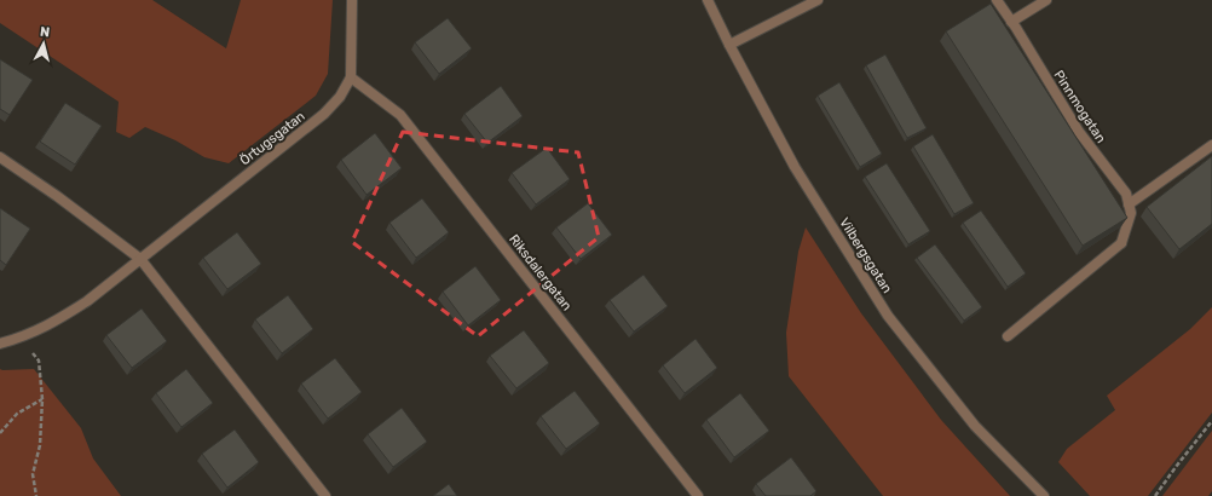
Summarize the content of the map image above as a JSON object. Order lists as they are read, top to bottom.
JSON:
{
  "streets": {
    "street": [
      "Pinnmogatan",
      "Örtugsgatan",
      "Vilbergsgatan",
      "Riksdalergatan"
    ]
  },
  "crossings": [
    ["Örtugsgatan", "Riksdalergatan"]
  ],
  "north": "top"
}
